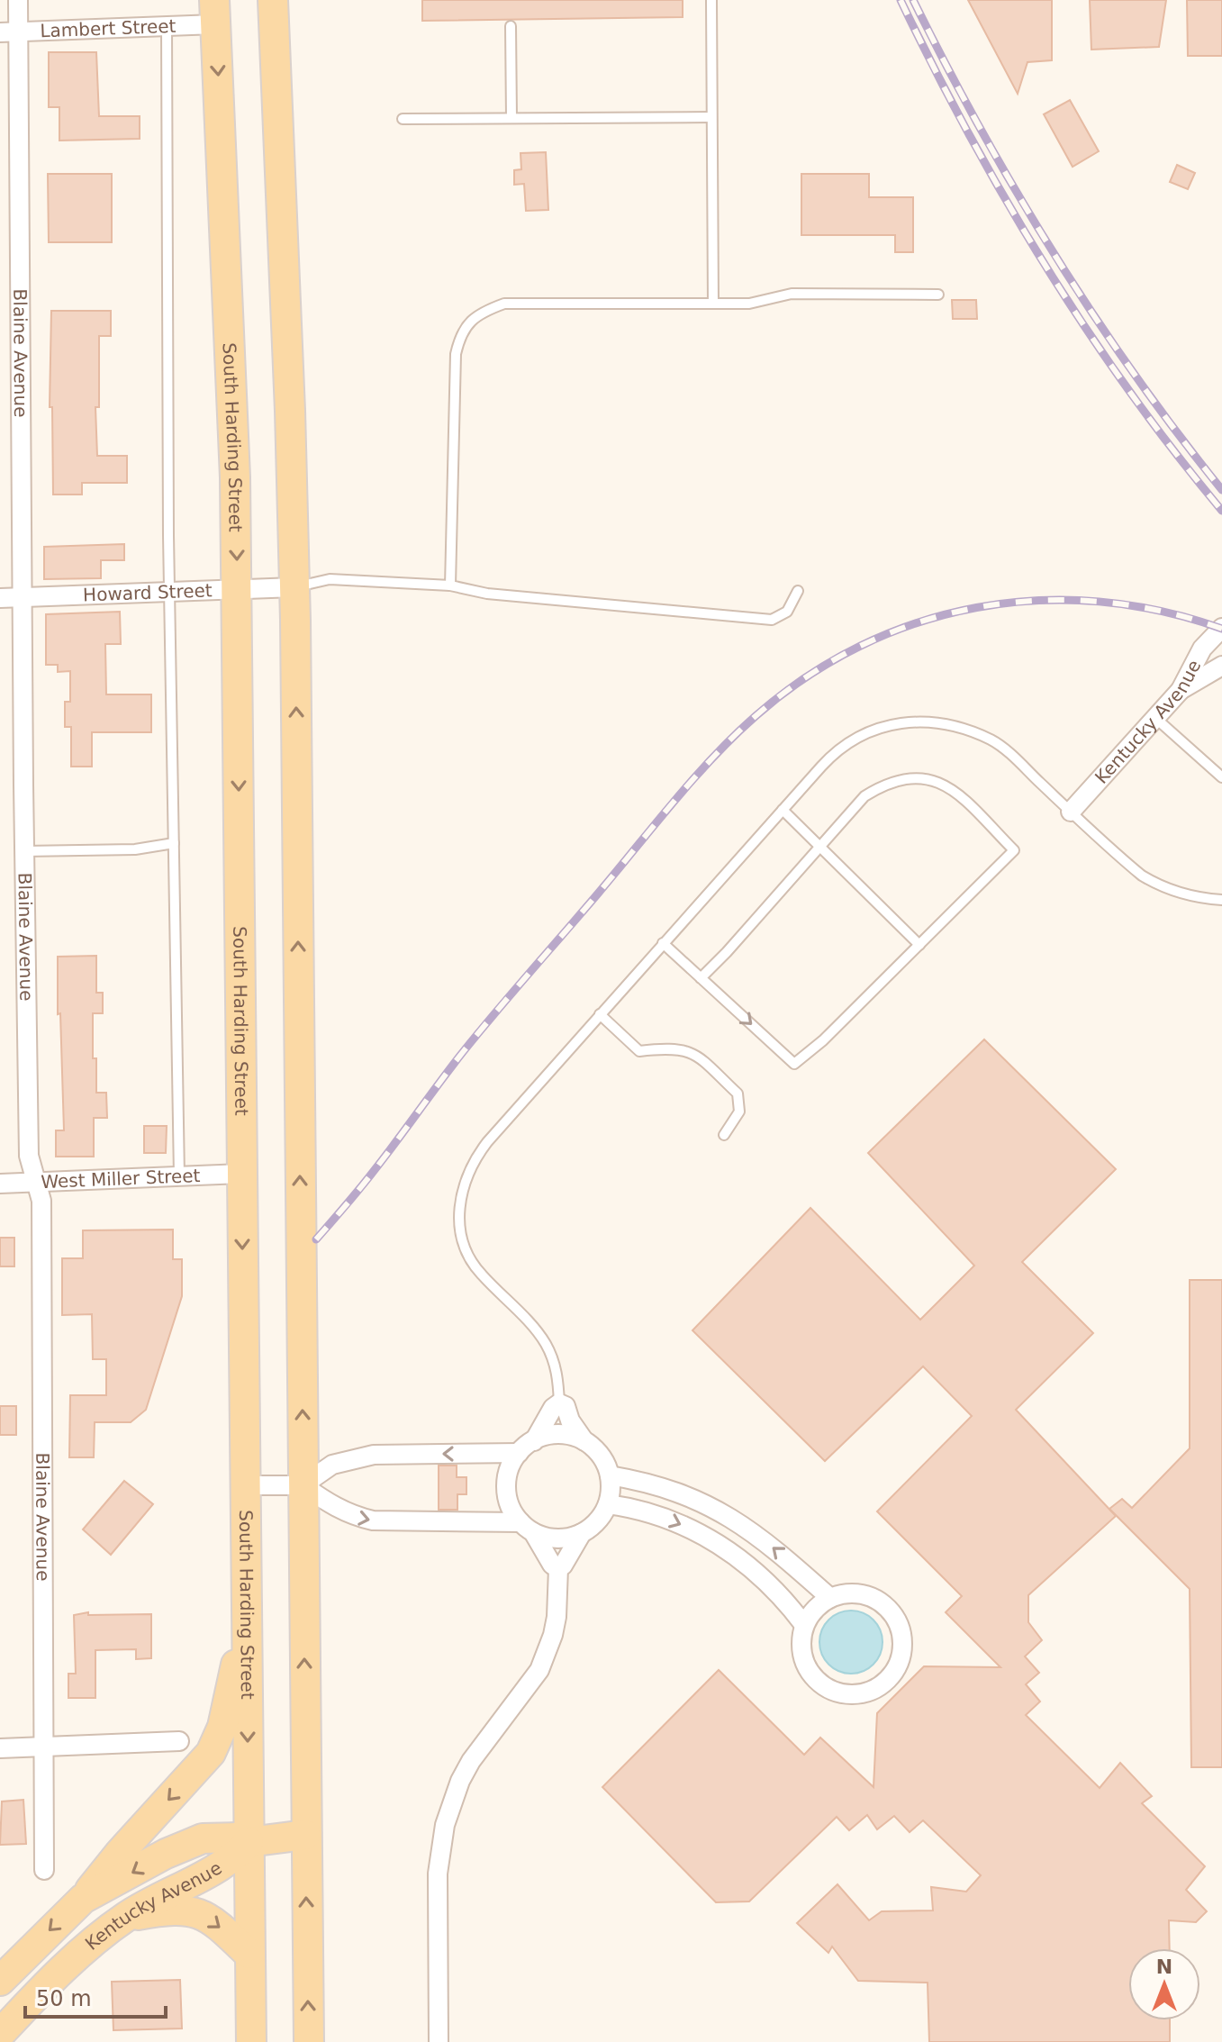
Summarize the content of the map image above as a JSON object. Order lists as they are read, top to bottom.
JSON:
{
  "streets": {
    "main road": ["South Harding Street", "Kentucky Avenue"],
    "street": [
      "Lambert Street",
      "Blaine Avenue",
      "Howard Street",
      "West Miller Street"
    ]
  },
  "crossings": [
    ["Lambert Street", "Blaine Avenue"],
    ["Lambert Street", "South Harding Street"],
    ["Blaine Avenue", "Howard Street"],
    ["Blaine Avenue", "West Miller Street"],
    ["South Harding Street", "Howard Street"],
    ["South Harding Street", "Kentucky Avenue"],
    ["South Harding Street", "West Miller Street"]
  ],
  "scale_bar": "50 m",
  "north": "top"
}
